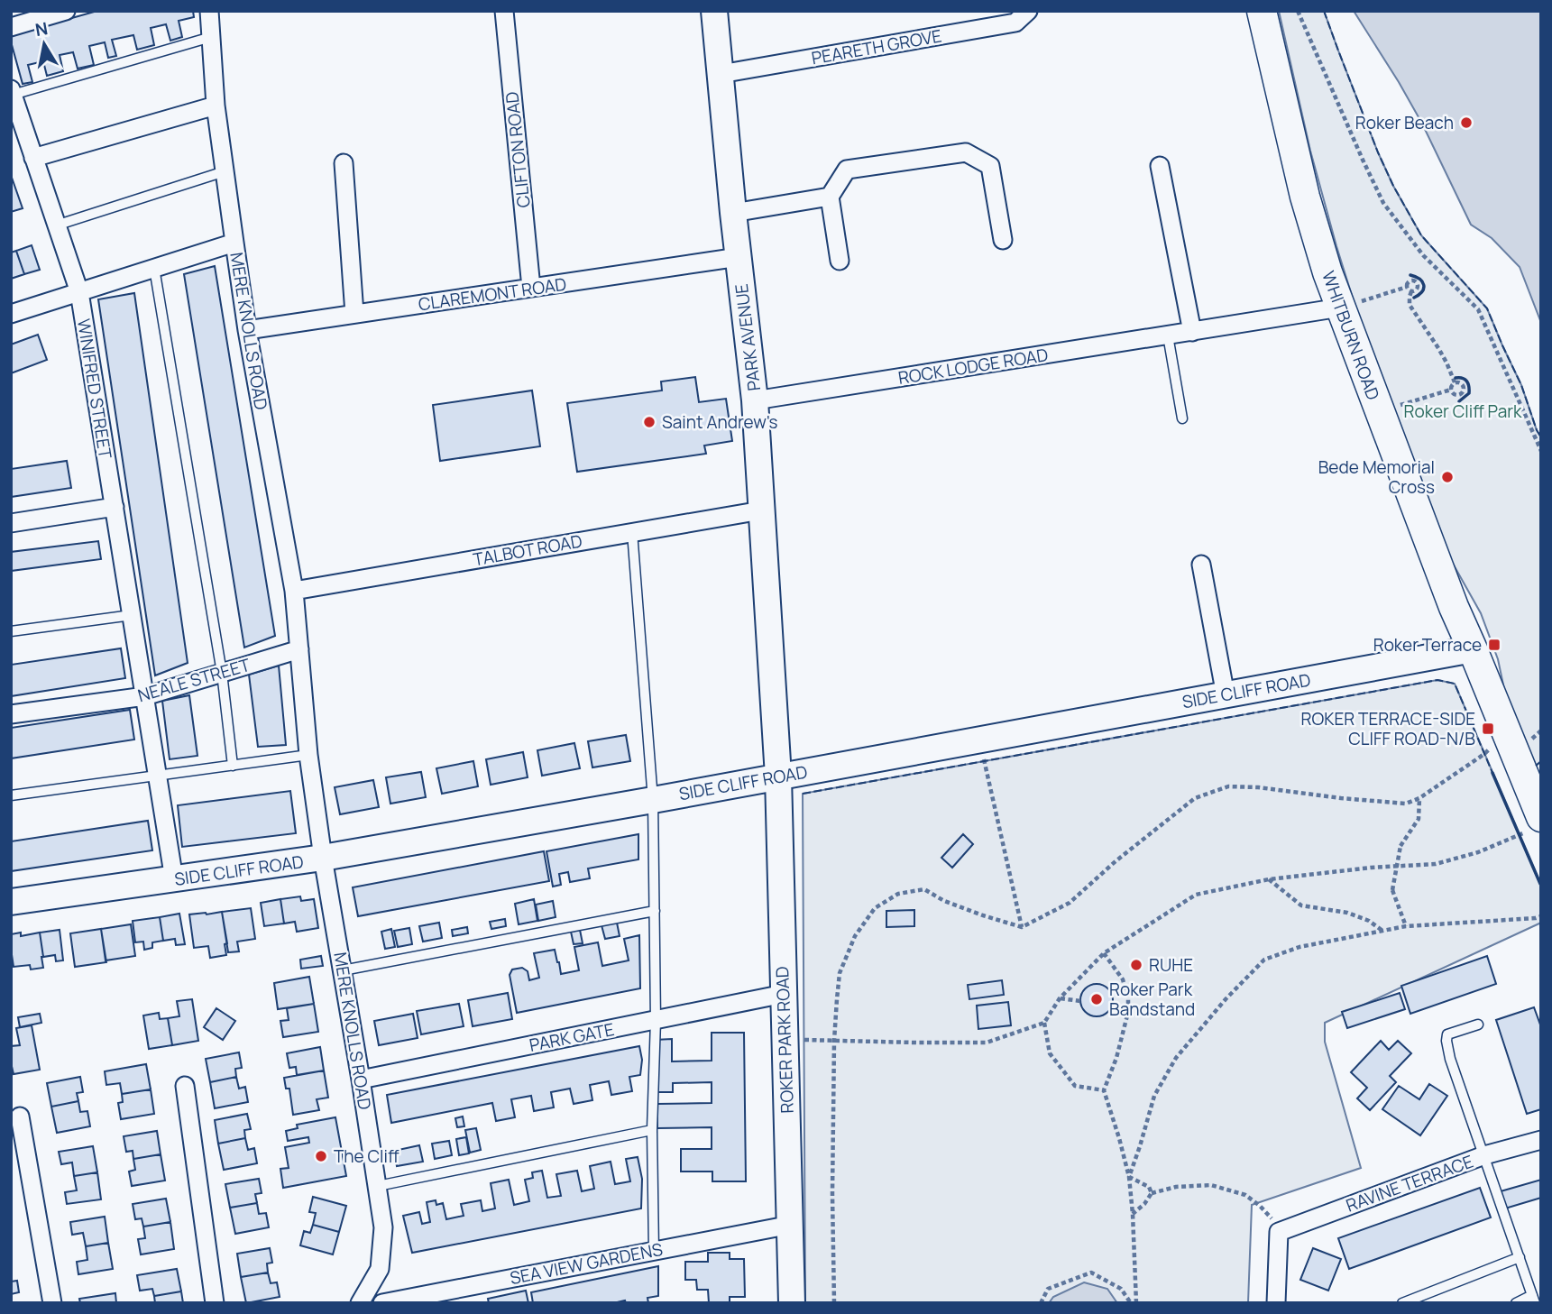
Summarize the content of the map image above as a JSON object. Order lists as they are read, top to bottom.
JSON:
{
  "streets": {
    "main road": ["WHITBURN ROAD"],
    "street": [
      "PEARETH GROVE",
      "CLIFTON ROAD",
      "CLAREMONT ROAD",
      "MERE KNOLLS ROAD",
      "PARK AVENUE",
      "ROCK LODGE ROAD",
      "WINIFRED STREET",
      "TALBOT ROAD",
      "NEALE STREET",
      "SIDE CLIFF ROAD",
      "PARK GATE",
      "ROKER PARK ROAD",
      "RAVINE TERRACE",
      "SEA VIEW GARDENS"
    ]
  },
  "crossings": [
    ["PEARETH GROVE", "PARK AVENUE"],
    ["CLIFTON ROAD", "CLAREMONT ROAD"],
    ["CLAREMONT ROAD", "MERE KNOLLS ROAD"],
    ["CLAREMONT ROAD", "PARK AVENUE"],
    ["MERE KNOLLS ROAD", "TALBOT ROAD"],
    ["MERE KNOLLS ROAD", "NEALE STREET"],
    ["MERE KNOLLS ROAD", "SIDE CLIFF ROAD"],
    ["MERE KNOLLS ROAD", "PARK GATE"],
    ["WHITBURN ROAD", "ROCK LODGE ROAD"],
    ["WHITBURN ROAD", "SIDE CLIFF ROAD"],
    ["PARK AVENUE", "ROCK LODGE ROAD"],
    ["PARK AVENUE", "TALBOT ROAD"],
    ["PARK AVENUE", "SIDE CLIFF ROAD"],
    ["PARK AVENUE", "ROKER PARK ROAD"],
    ["WINIFRED STREET", "NEALE STREET"],
    ["WINIFRED STREET", "SIDE CLIFF ROAD"],
    ["SIDE CLIFF ROAD", "ROKER PARK ROAD"],
    ["PARK GATE", "ROKER PARK ROAD"],
    ["ROKER PARK ROAD", "SEA VIEW GARDENS"]
  ],
  "parks": ["Roker Cliff Park"],
  "places": {
    "other": [
      "Roker Beach",
      "Saint Andrew's",
      "Bede Memorial Cross",
      "RUHE",
      "Roker Park Bandstand",
      "The Cliff"
    ],
    "transit": ["Roker Terrace", "ROKER TERRACE-SIDE CLIFF ROAD-N/B"]
  },
  "north": "top"
}
